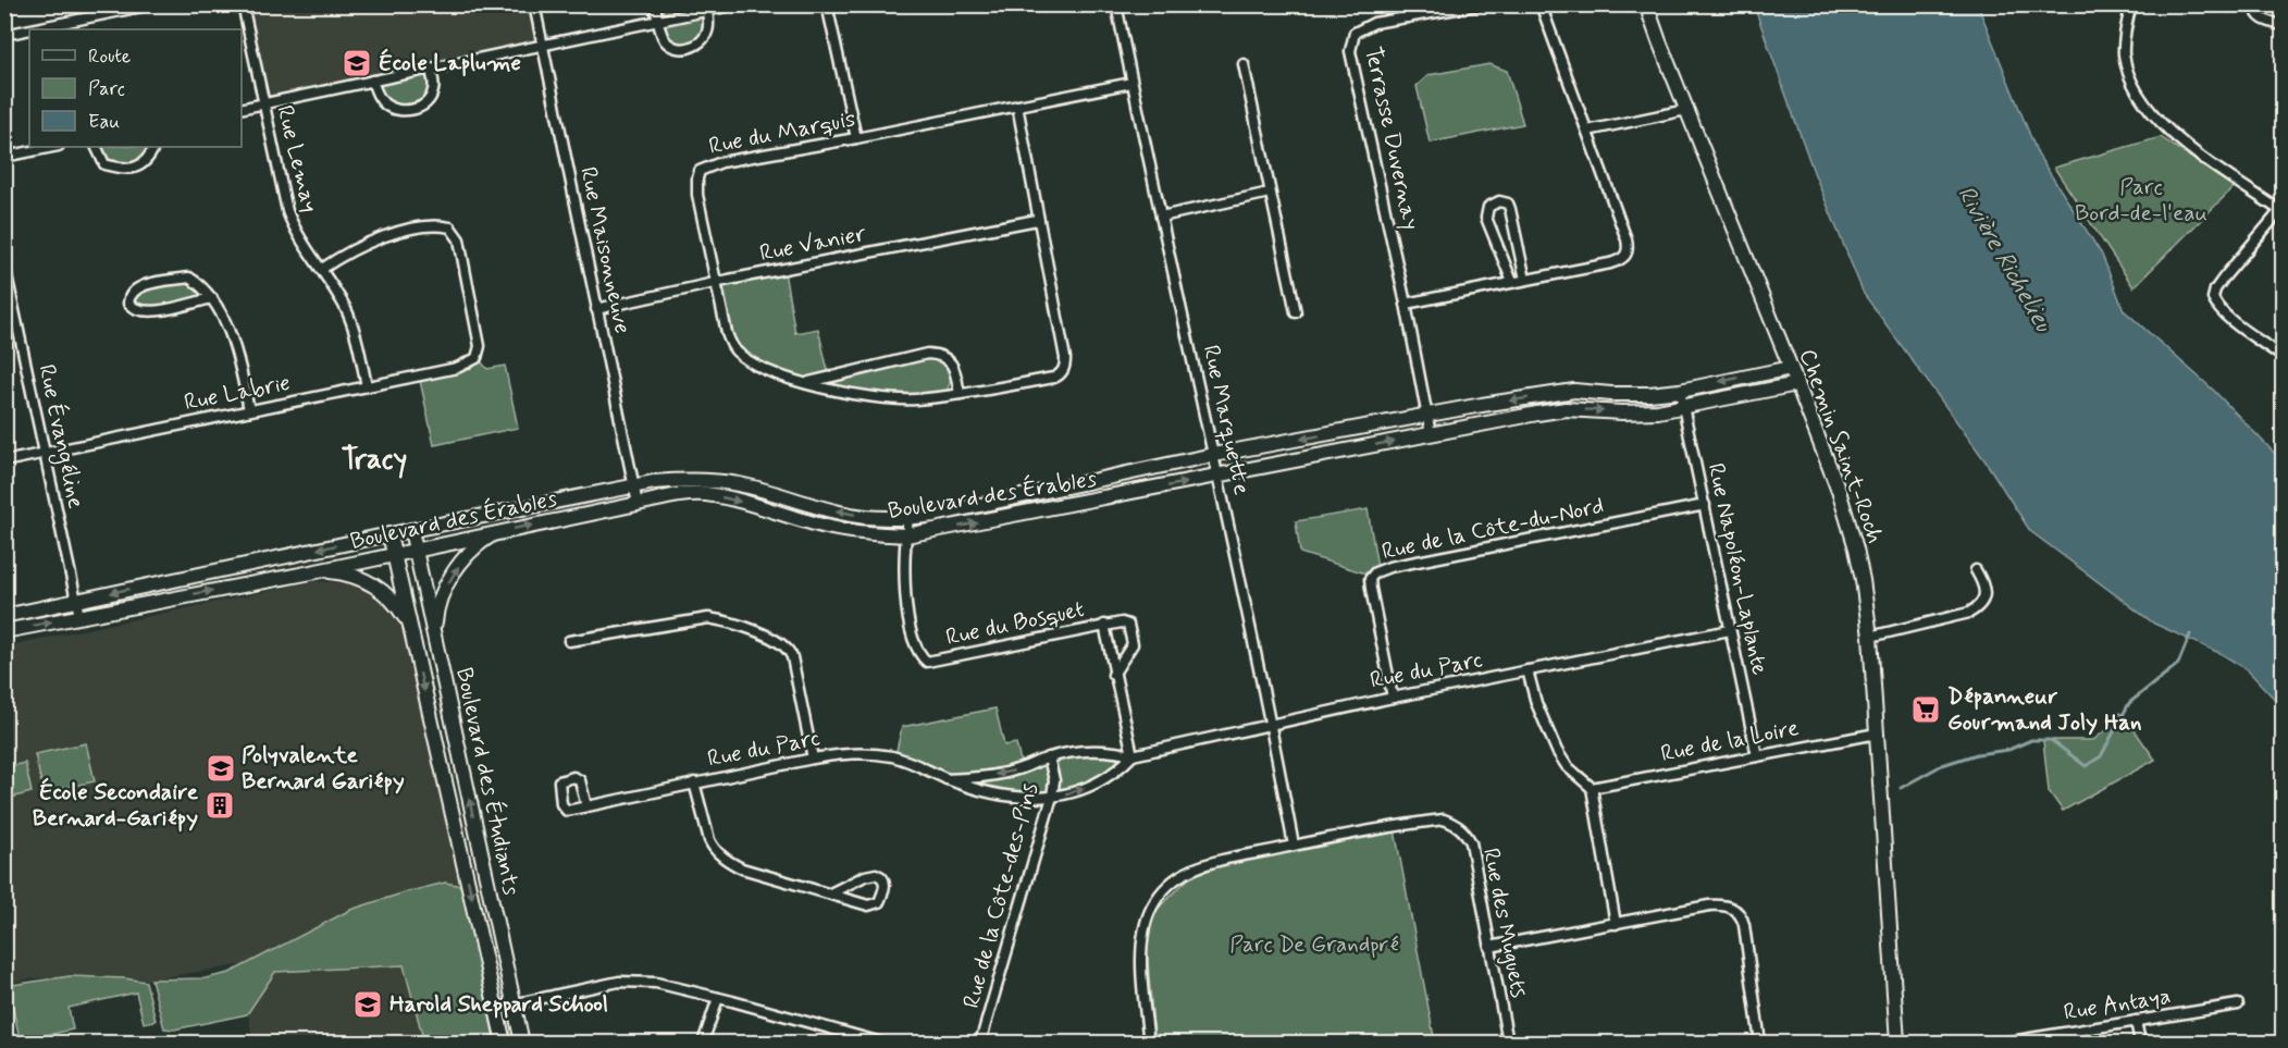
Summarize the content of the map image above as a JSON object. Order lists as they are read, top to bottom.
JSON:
{
  "streets": {
    "street": [
      "Rue du Marquis",
      "Terrasse Duvernay",
      "Rue Lemay",
      "Rue Vanier",
      "Rue Maisonneuve",
      "Rue Labrie",
      "Rue Marquette",
      "Rue Évangéline",
      "Chemin Saint-Roch",
      "Boulevard des Érables",
      "Rue de la Côte-du-Nord",
      "Rue Napoléon-Laplante",
      "Rue du Bosquet",
      "Rue du Parc",
      "Rue de la Loire",
      "Boulevard des Étudiants",
      "Rue de la Côte-des-Pins",
      "Rue des Muguets",
      "Rue Antaya"
    ]
  },
  "crossings": [
    ["Rue du Marquis", "Rue Vanier"],
    ["Rue du Marquis", "Rue Marquette"],
    ["Terrasse Duvernay", "Boulevard des Érables"],
    ["Rue Lemay", "Rue Labrie"],
    ["Rue Vanier", "Rue Maisonneuve"],
    ["Rue Maisonneuve", "Boulevard des Érables"],
    ["Rue Labrie", "Rue Évangéline"],
    ["Rue Marquette", "Boulevard des Érables"],
    ["Rue Marquette", "Rue du Parc"],
    ["Rue Marquette", "Rue des Muguets"],
    ["Rue Évangéline", "Boulevard des Érables"],
    ["Chemin Saint-Roch", "Boulevard des Érables"],
    ["Chemin Saint-Roch", "Rue de la Loire"],
    ["Boulevard des Érables", "Rue Napoléon-Laplante"],
    ["Boulevard des Érables", "Rue du Bosquet"],
    ["Boulevard des Érables", "Boulevard des Étudiants"],
    ["Rue de la Côte-du-Nord", "Rue Napoléon-Laplante"],
    ["Rue de la Côte-du-Nord", "Rue du Parc"],
    ["Rue Napoléon-Laplante", "Rue du Parc"],
    ["Rue Napoléon-Laplante", "Rue de la Loire"],
    ["Rue du Bosquet", "Rue du Parc"],
    ["Rue du Parc", "Rue de la Côte-des-Pins"]
  ],
  "districts": ["Tracy"],
  "water": ["Rivière Richelieu"],
  "parks": ["Parc Bord-de-l'eau", "Parc De Grandpré"],
  "places": {
    "school or university": ["École Laplume", "Polyvalente Bernard Gariépy", "Harold Sheppard School"],
    "supermarket": ["Dépanneur Gourmand Joly Han"],
    "building": ["École Secondaire Bernard-Gariépy"]
  },
  "legend": ["Route", "Parc", "Eau"]
}
